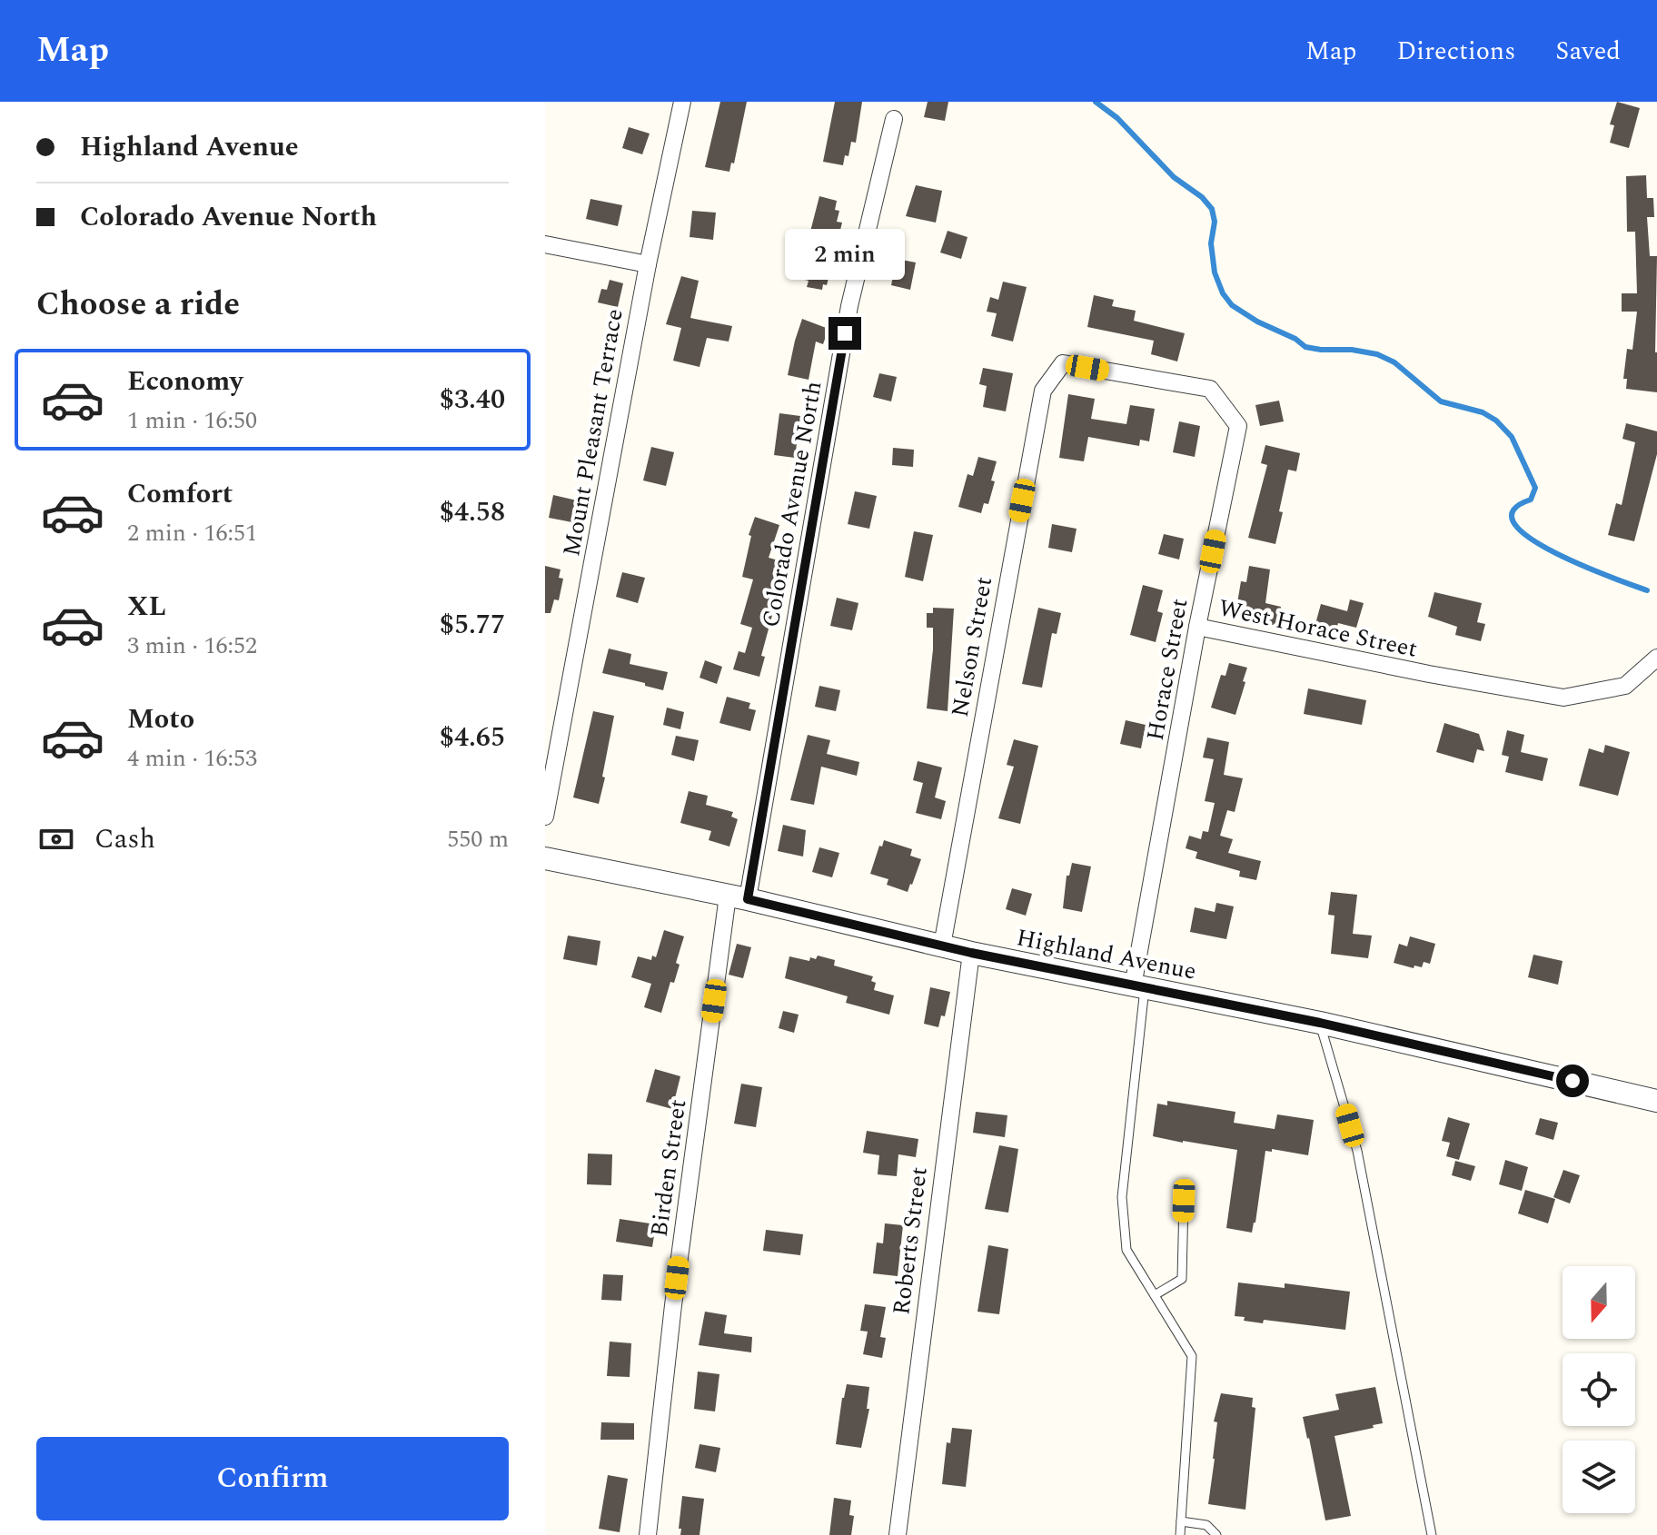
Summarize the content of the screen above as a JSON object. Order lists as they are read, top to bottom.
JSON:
{
  "streets": {
    "street": [
      "Mount Pleasant Terrace",
      "Colorado Avenue North",
      "West Horace Street",
      "Nelson Street",
      "Horace Street",
      "Highland Avenue",
      "Birden Street",
      "Roberts Street"
    ]
  },
  "crossings": [
    ["Colorado Avenue North", "Highland Avenue"],
    ["Colorado Avenue North", "Birden Street"],
    ["West Horace Street", "Horace Street"],
    ["Nelson Street", "Horace Street"],
    ["Nelson Street", "Highland Avenue"],
    ["Horace Street", "Highland Avenue"],
    ["Highland Avenue", "Birden Street"],
    ["Highland Avenue", "Roberts Street"]
  ],
  "north": "bottom",
  "page": {
    "header": "Map",
    "nav": ["Map", "Directions", "Saved"],
    "banner": ["Highland Avenue", "Colorado Avenue North"],
    "bubble": "2 min",
    "heading": "Choose a ride",
    "list": [
      {
        "name": "Economy",
        "note": "1 min · 16:50",
        "value": "$3.40"
      },
      {
        "name": "Comfort",
        "note": "2 min · 16:51",
        "value": "$4.58"
      },
      {
        "name": "XL",
        "note": "3 min · 16:52",
        "value": "$5.77"
      },
      {
        "name": "Moto",
        "note": "4 min · 16:53",
        "value": "$4.65"
      }
    ],
    "pay": ["Cash", "550 m"],
    "buttons": "Confirm"
  }
}
